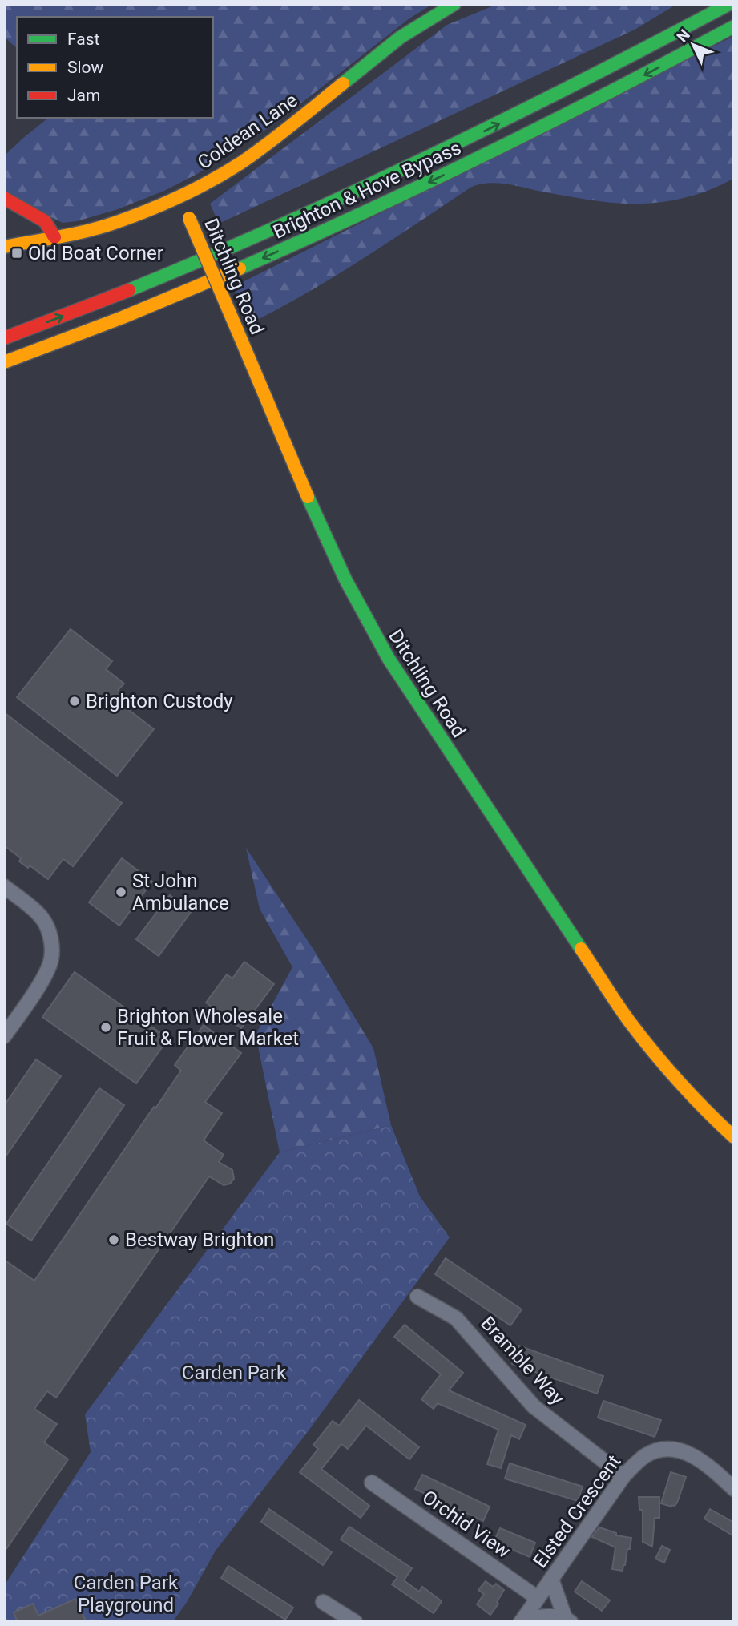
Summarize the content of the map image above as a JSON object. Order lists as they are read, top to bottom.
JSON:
{
  "streets": {
    "main road": ["Coldean Lane", "Brighton & Hove Bypass", "Ditchling Road"],
    "street": ["Bramble Way", "Elsted Crescent", "Orchid View"]
  },
  "crossings": [
    ["Coldean Lane", "Ditchling Road"],
    ["Bramble Way", "Elsted Crescent"],
    ["Elsted Crescent", "Orchid View"]
  ],
  "parks": ["Carden Park", "Carden Park Playground"],
  "places": {
    "transit": ["Old Boat Corner"],
    "other": [
      "Brighton Custody",
      "St John Ambulance",
      "Brighton Wholesale Fruit & Flower Market",
      "Bestway Brighton"
    ]
  },
  "legend": ["Fast", "Slow", "Jam"],
  "north": "top left"
}
